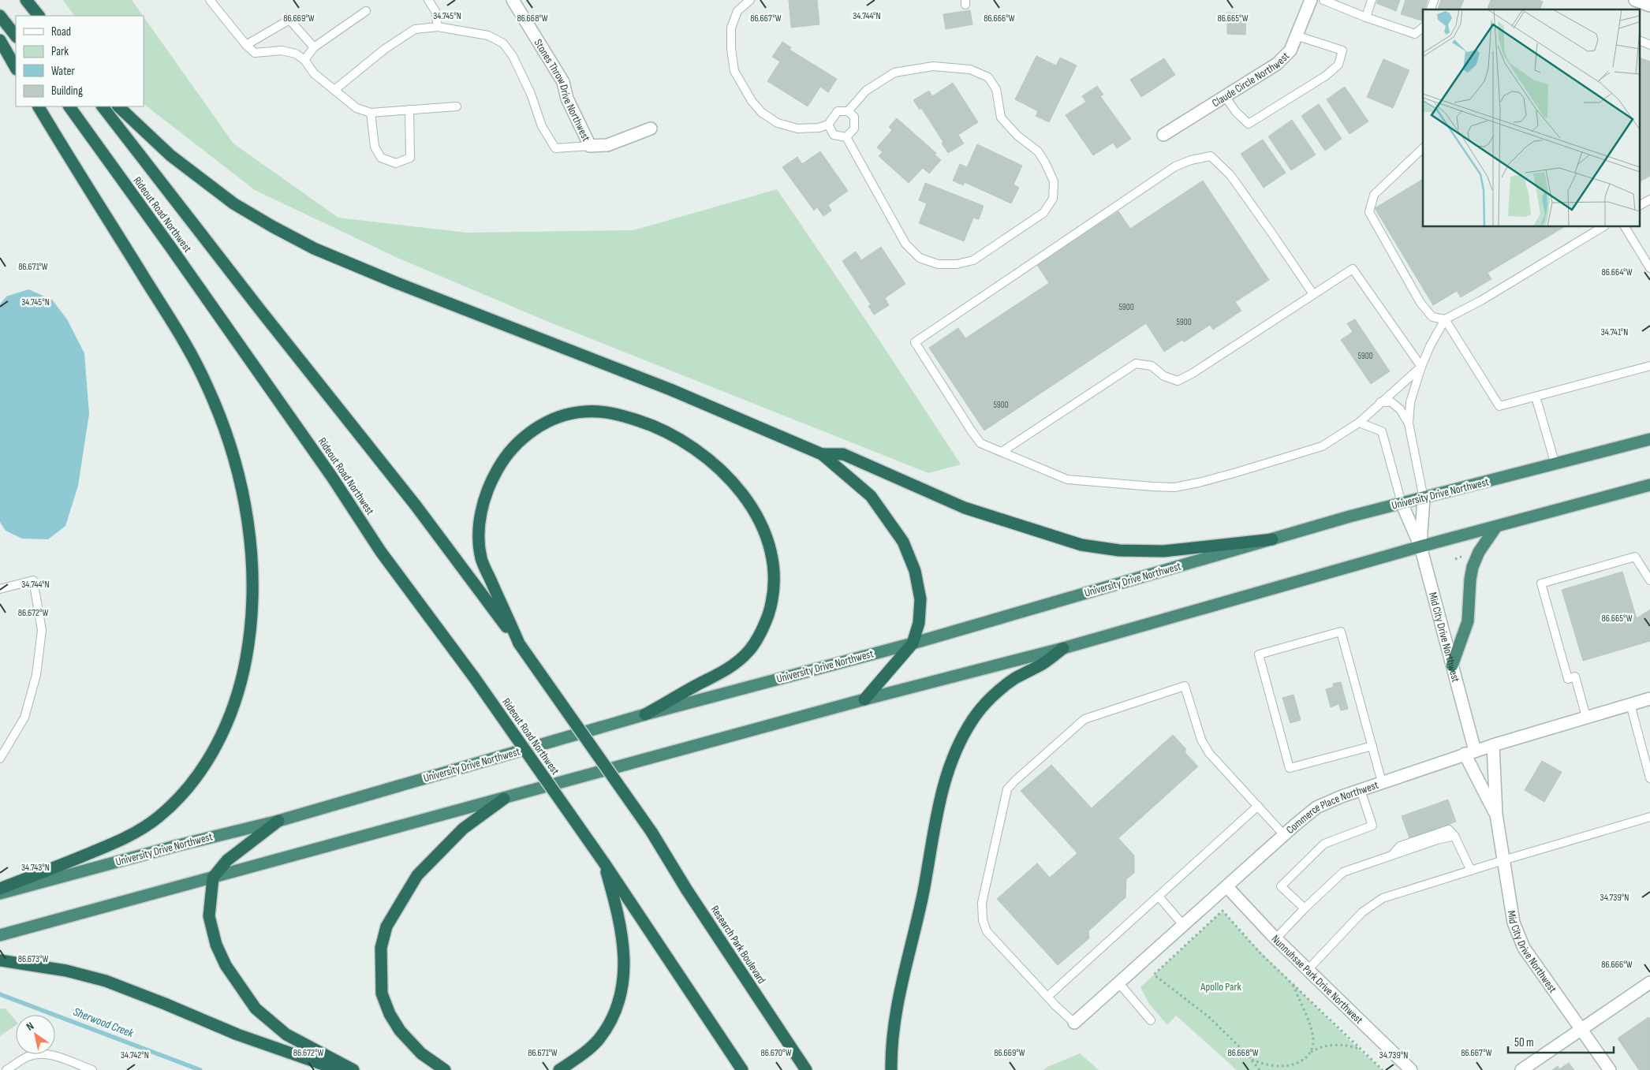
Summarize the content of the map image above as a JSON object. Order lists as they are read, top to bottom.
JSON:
{
  "streets": {
    "highway": ["Rideout Road Northwest", "University Drive Northwest", "Research Park Boulevard"],
    "street": [
      "Claude Circle Northwest",
      "Stones Throw Drive Northwest",
      "Mid City Drive Northwest",
      "Commerce Place Northwest",
      "Nunnuhsae Park Drive Northwest"
    ]
  },
  "crossings": [
    ["Rideout Road Northwest", "Research Park Boulevard"],
    ["Mid City Drive Northwest", "Commerce Place Northwest"],
    ["Commerce Place Northwest", "Nunnuhsae Park Drive Northwest"]
  ],
  "water": ["Sherwood Creek"],
  "parks": ["Apollo Park"],
  "house_numbers": [
    "5900",
    "5900",
    "5900",
    "5900"
  ],
  "legend": [
    "Road",
    "Park",
    "Water",
    "Building"
  ],
  "scale_bar": "50 m",
  "north": "top left",
  "coordinates": [
    "34.745°N",
    "34.744°N",
    "86.669°W",
    "86.668°W",
    "86.667°W",
    "86.666°W",
    "86.665°W",
    "86.671°W",
    "86.664°W",
    "34.741°N",
    "86.672°W",
    "34.743°N",
    "34.739°N",
    "86.673°W",
    "86.670°W",
    "34.742°N"
  ]
}
